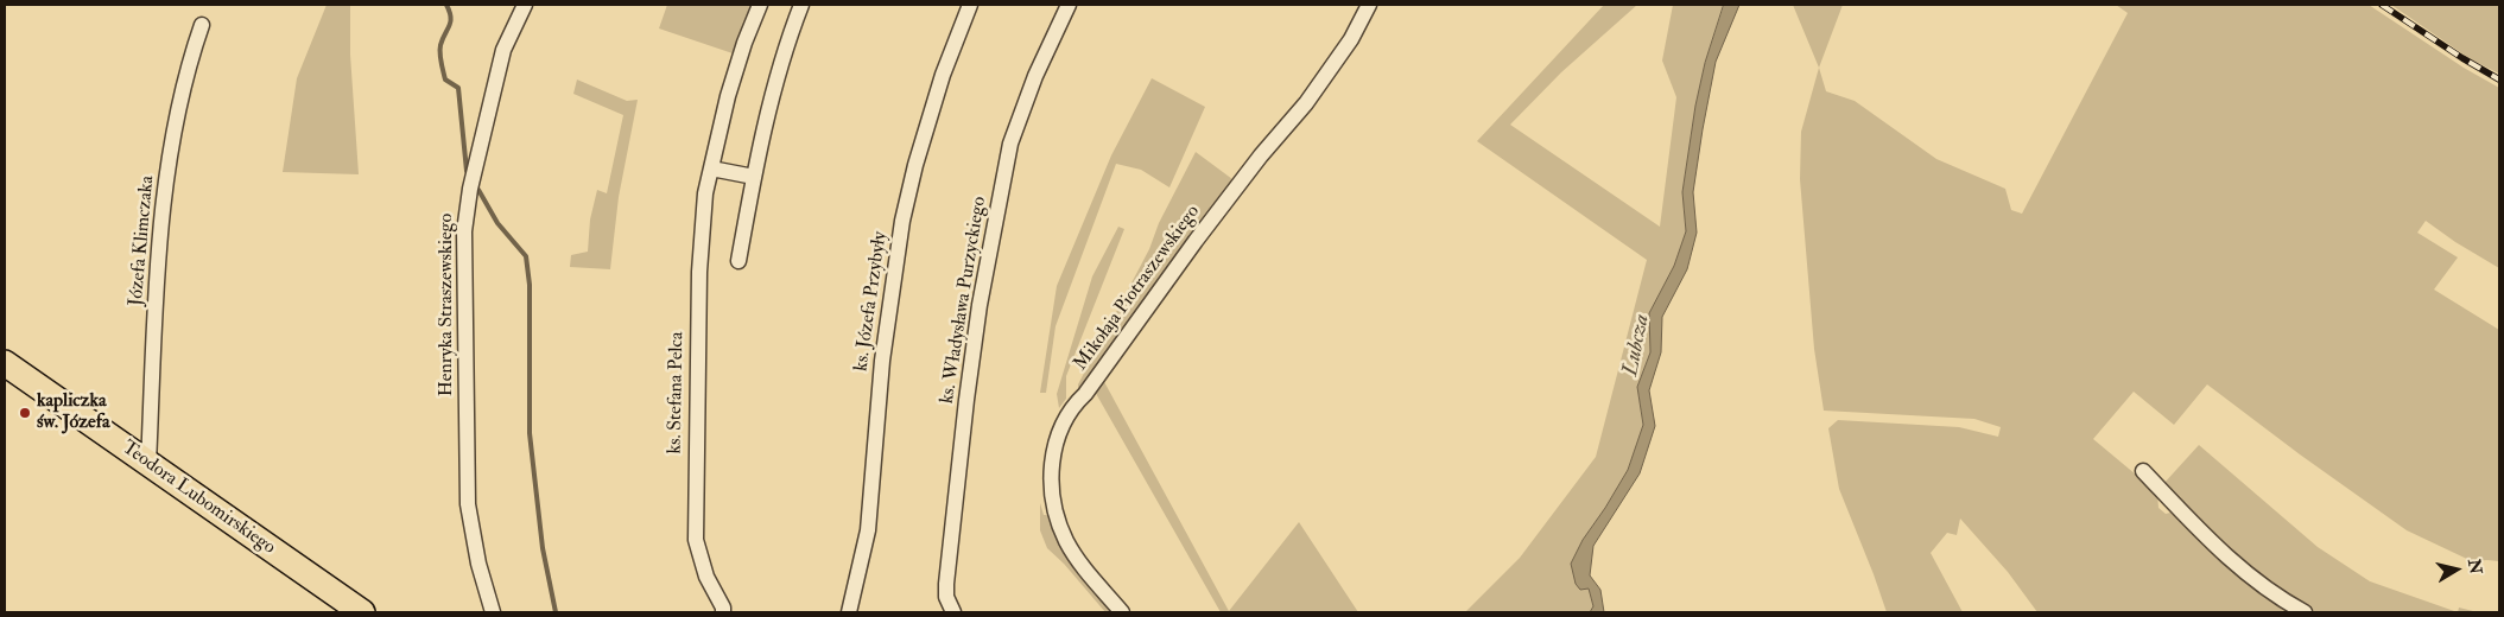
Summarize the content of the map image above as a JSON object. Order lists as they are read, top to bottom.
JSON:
{
  "streets": {
    "highway": ["Teodora Lubomirskiego"],
    "street": [
      "Józefa Klimczaka",
      "Mikołaja Piotraszewskiego",
      "ks. Władysława Purzyckiego",
      "ks. Józefa Przybyły",
      "Henryka Straszewskiego",
      "ks. Stefana Pelca"
    ]
  },
  "crossings": [
    ["Józefa Klimczaka", "Teodora Lubomirskiego"]
  ],
  "water": ["Lubcza"],
  "places": ["kapliczka św. Józefa"],
  "north": "right"
}
